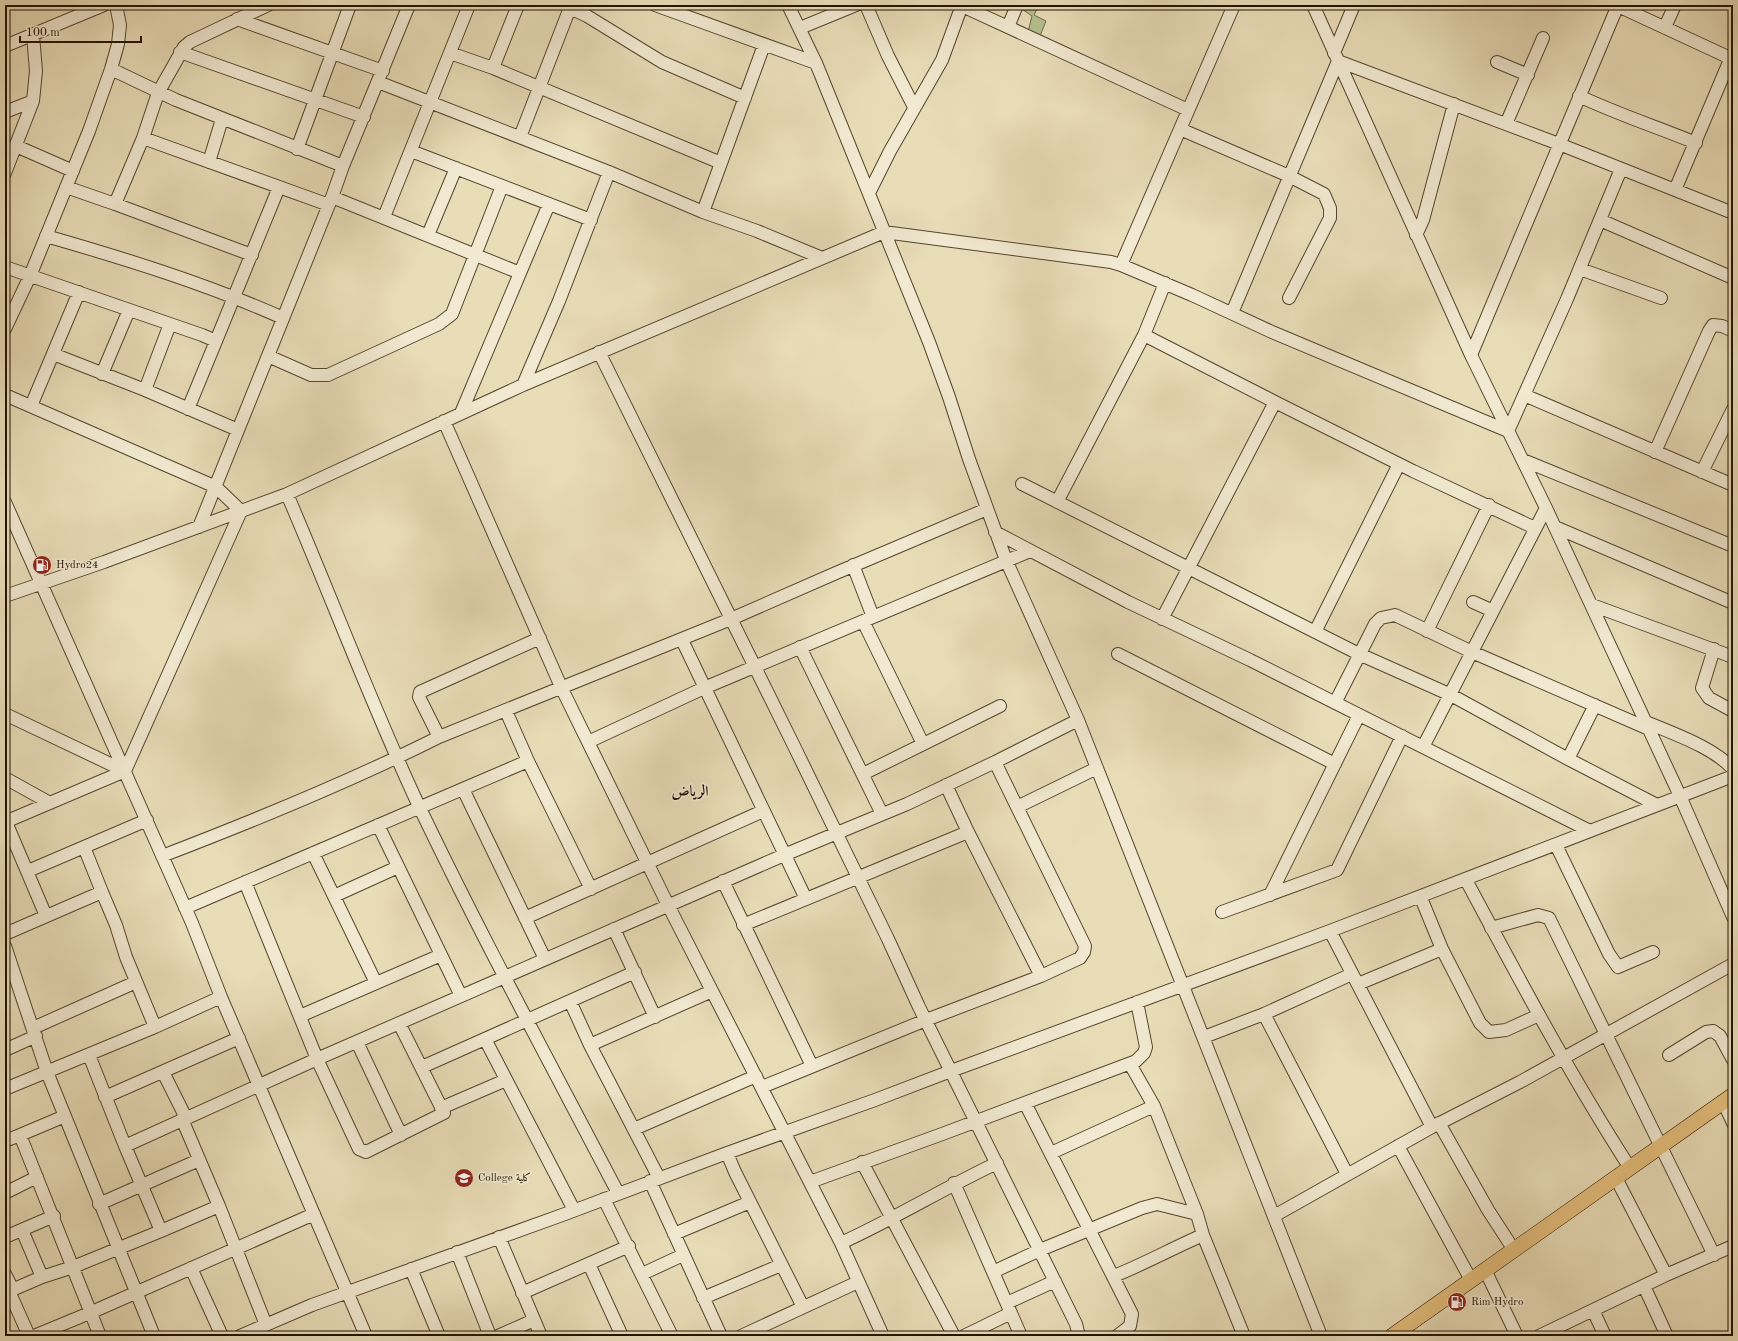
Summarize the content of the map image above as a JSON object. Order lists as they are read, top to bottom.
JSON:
{
  "districts": ["الرياض"],
  "places": {
    "fuel station": ["Hydro24", "Rim Hydro"],
    "school or university": ["College كلية"]
  },
  "scale_bar": "100 m"
}
